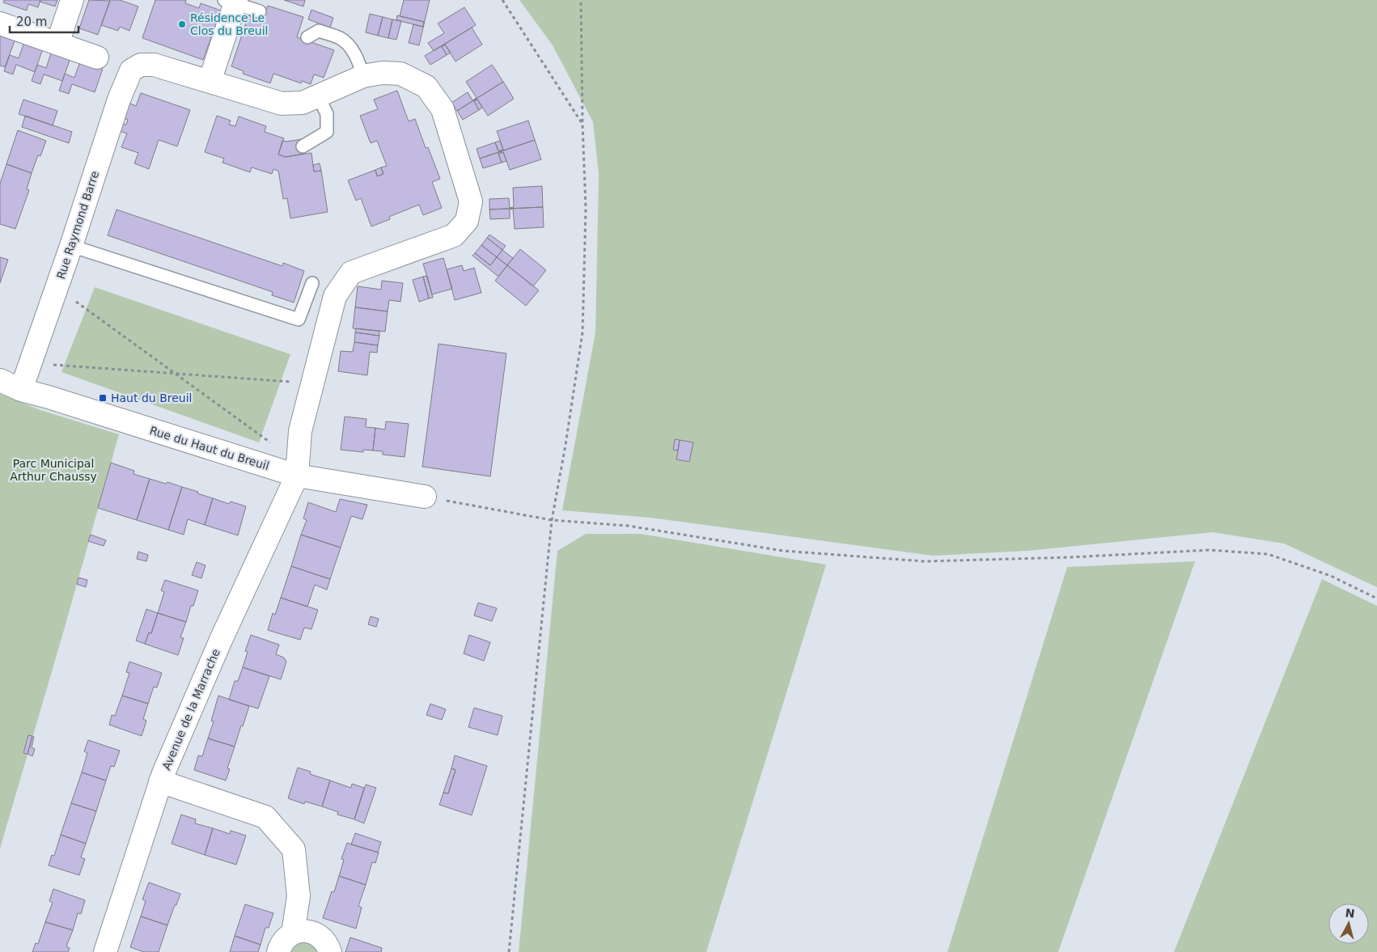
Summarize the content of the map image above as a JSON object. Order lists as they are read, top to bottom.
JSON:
{
  "streets": {
    "street": ["Rue Raymond Barre", "Rue du Haut du Breuil", "Avenue de la Marrache"]
  },
  "crossings": [
    ["Rue Raymond Barre", "Rue du Haut du Breuil"],
    ["Rue du Haut du Breuil", "Avenue de la Marrache"]
  ],
  "parks": ["Parc Municipal Arthur Chaussy"],
  "places": {
    "other": ["Résidence Le Clos du Breuil"],
    "transit": ["Haut du Breuil"]
  },
  "scale_bar": "20 m",
  "north": "top"
}
